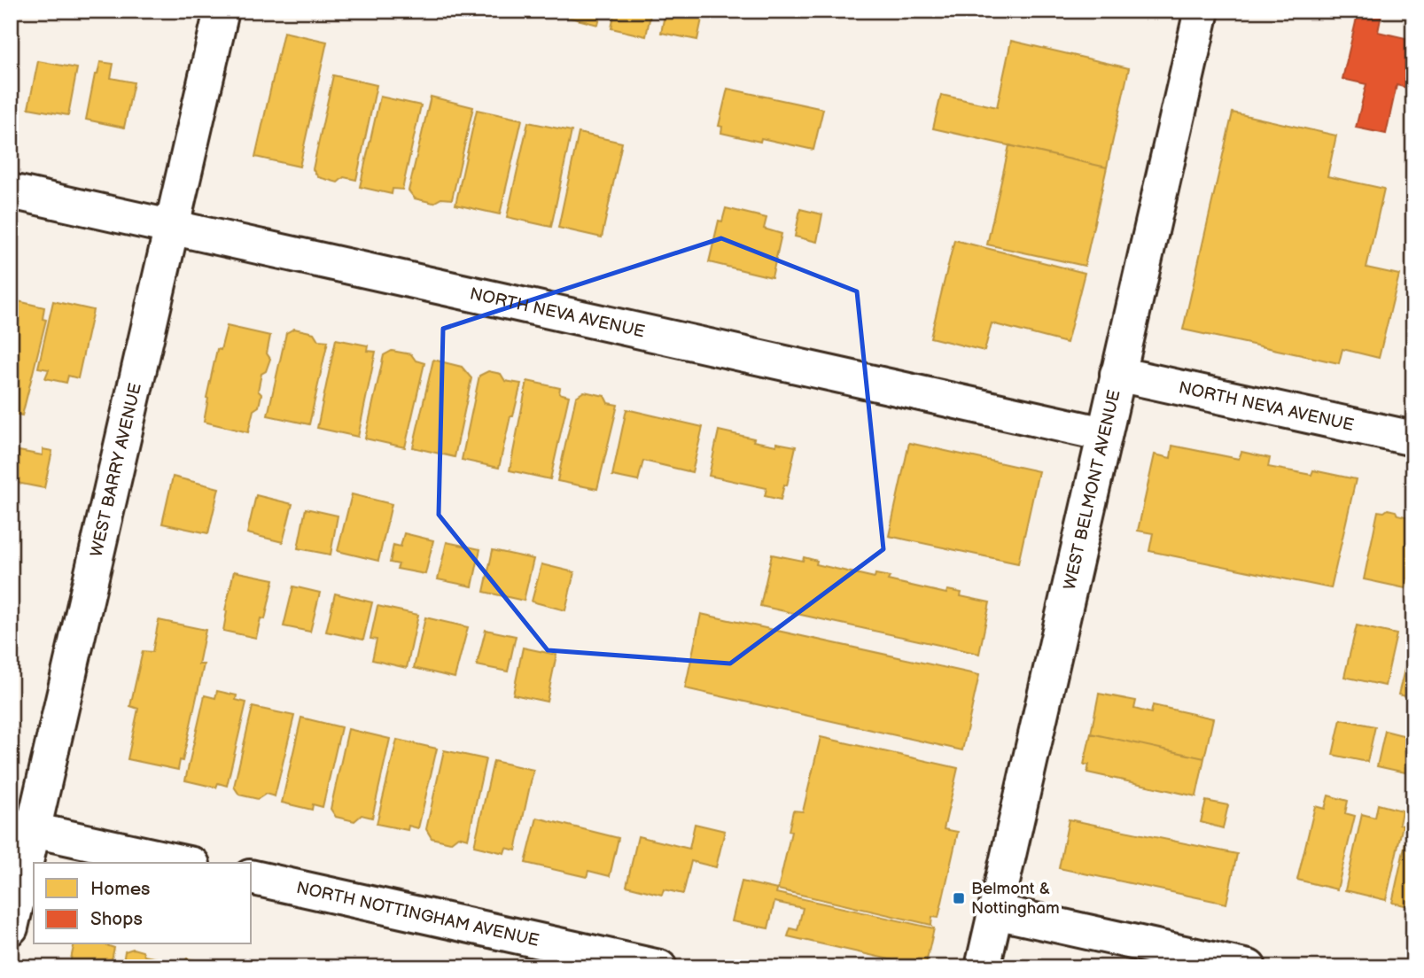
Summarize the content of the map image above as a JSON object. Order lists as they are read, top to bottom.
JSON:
{
  "streets": {
    "street": [
      "NORTH NEVA AVENUE",
      "WEST BARRY AVENUE",
      "WEST BELMONT AVENUE",
      "NORTH NOTTINGHAM AVENUE"
    ]
  },
  "crossings": [
    ["NORTH NEVA AVENUE", "WEST BARRY AVENUE"],
    ["NORTH NEVA AVENUE", "WEST BELMONT AVENUE"]
  ],
  "places": {
    "transit": ["Belmont & Nottingham"]
  },
  "legend": ["Homes", "Shops"]
}
